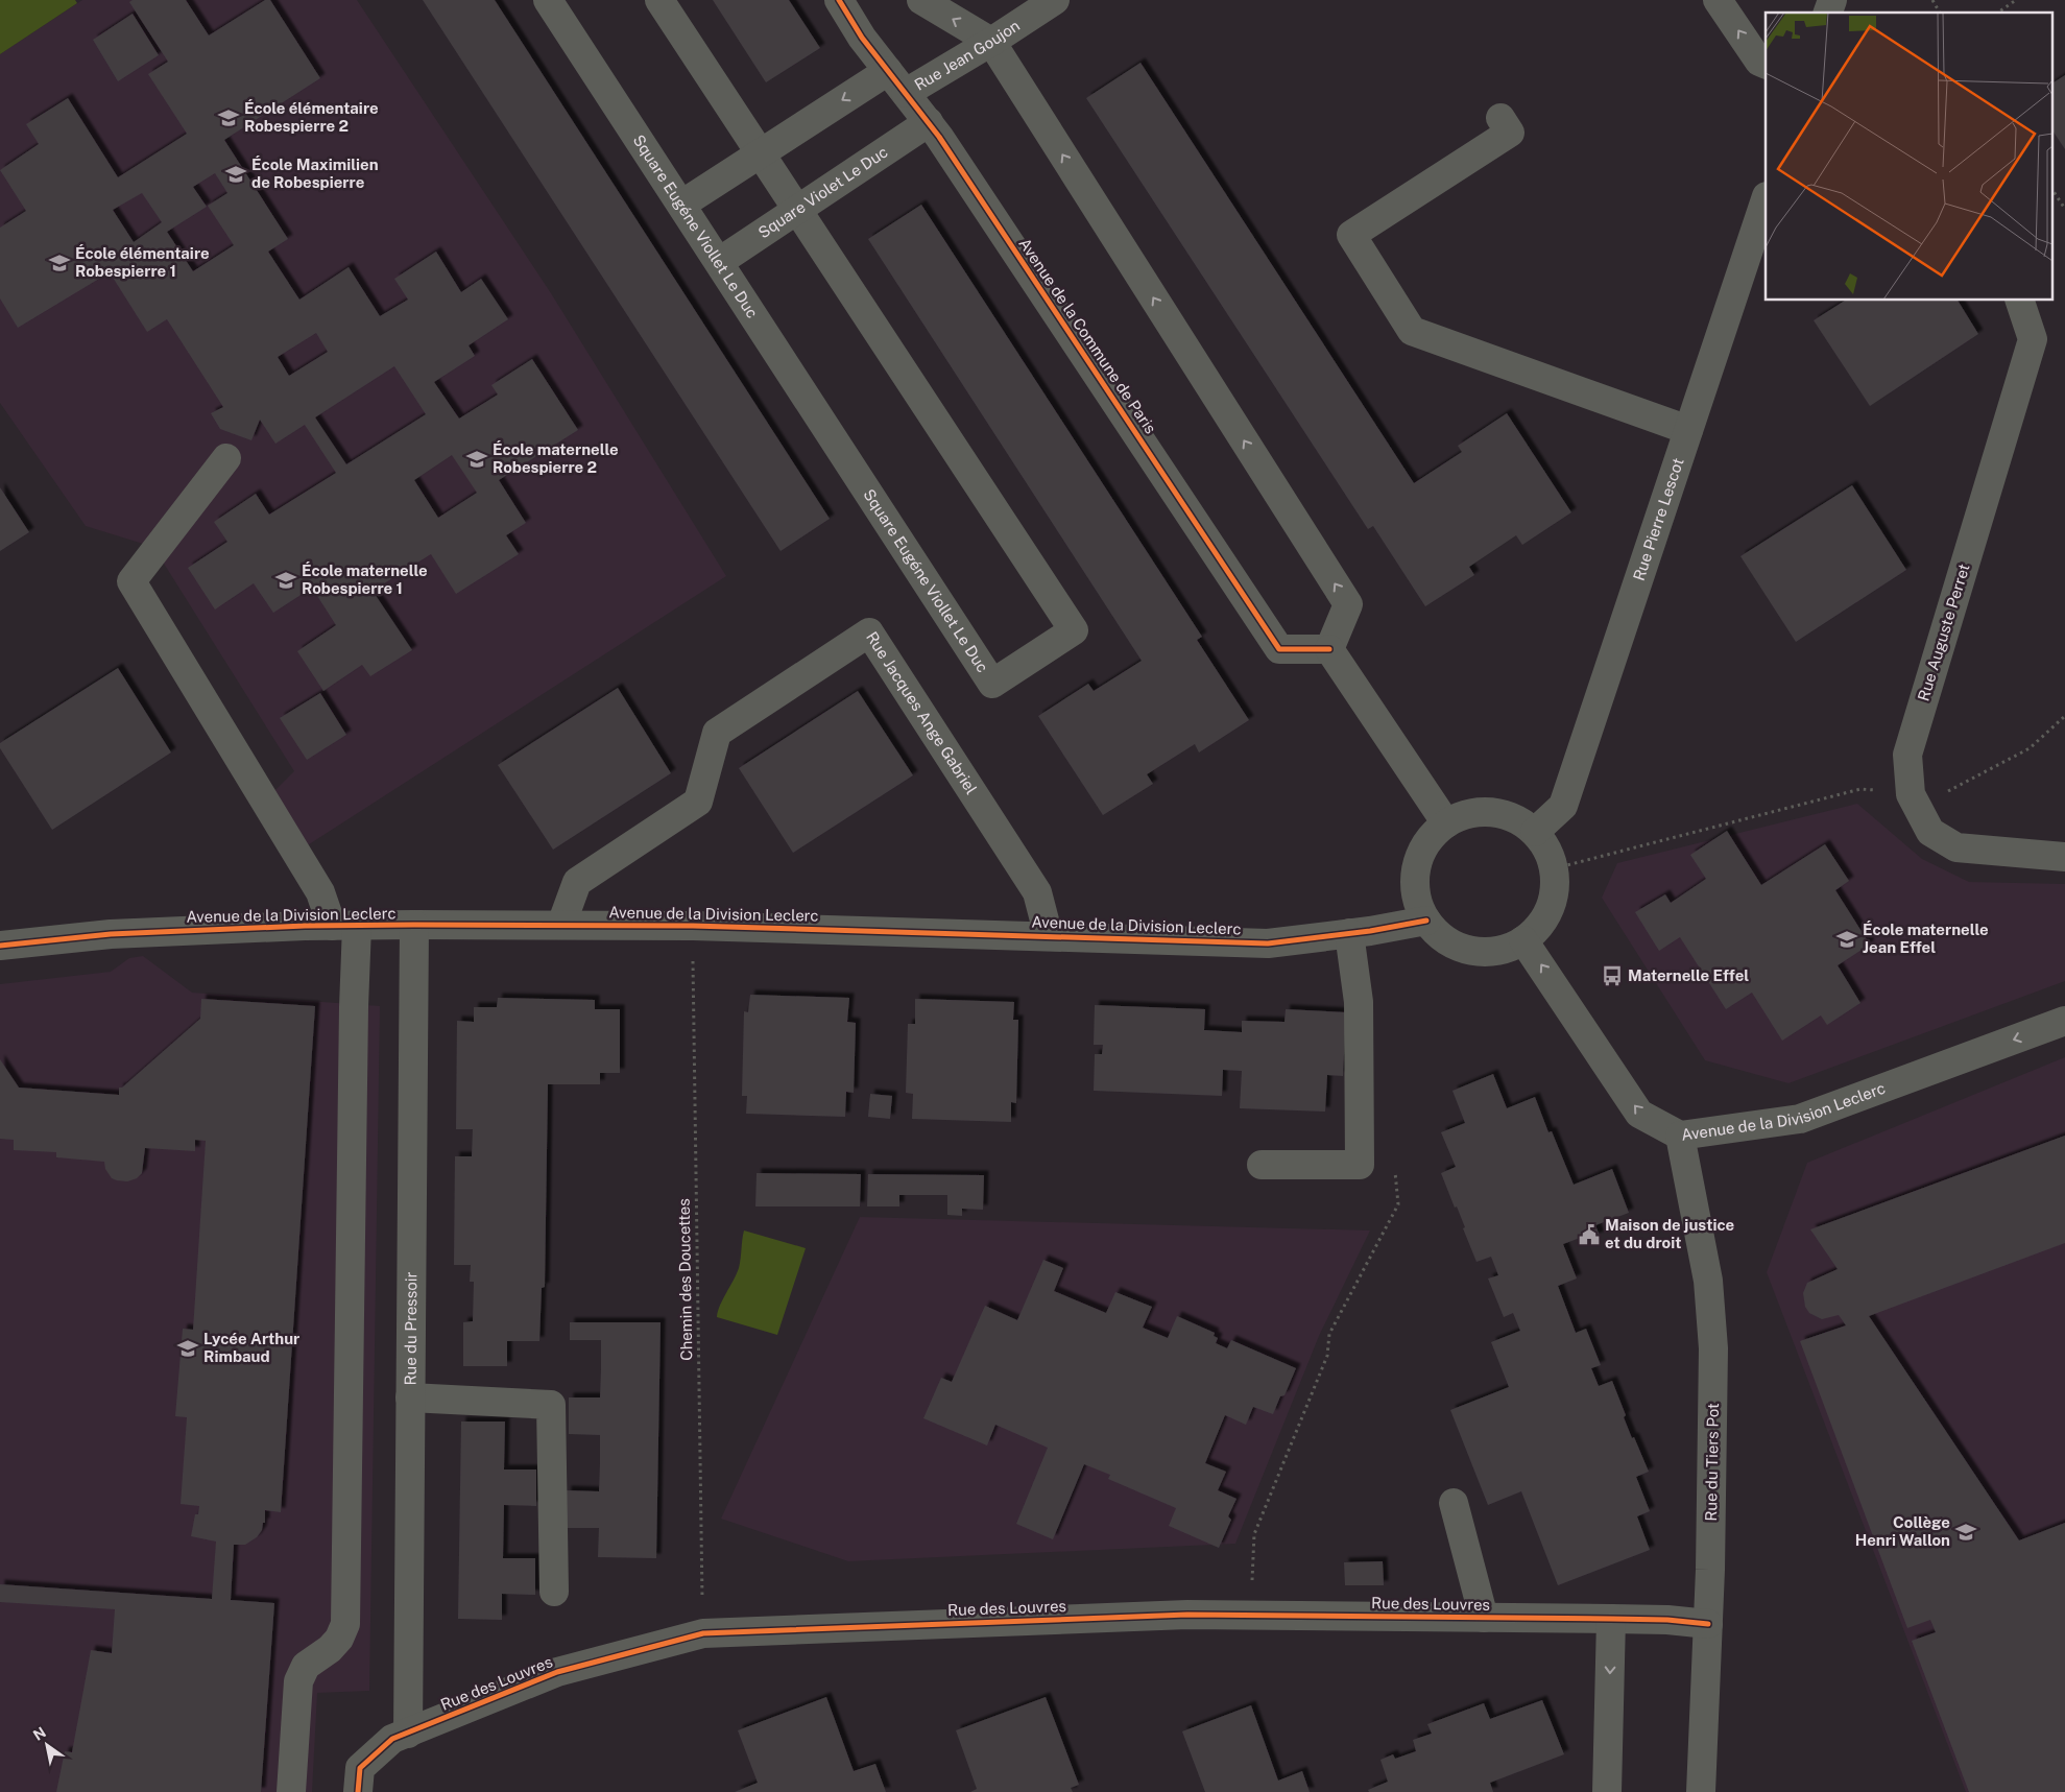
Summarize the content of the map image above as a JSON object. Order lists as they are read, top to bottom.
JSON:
{
  "streets": {
    "street": [
      "Rue Jean Goujon",
      "Square Violet Le Duc",
      "Square Eugéne Viollet Le Duc",
      "Avenue de la Commune de Paris",
      "Rue Pierre Lescot",
      "Rue Auguste Perret",
      "Rue Jacques Ange Gabriel",
      "Avenue de la Division Leclerc",
      "Rue du Pressoir",
      "Rue du Tiers Pot",
      "Rue des Louvres"
    ],
    "path": ["Chemin des Doucettes"]
  },
  "crossings": [
    ["Rue Jean Goujon", "Avenue de la Commune de Paris"],
    ["Square Violet Le Duc", "Square Eugéne Viollet Le Duc"],
    ["Square Violet Le Duc", "Avenue de la Commune de Paris"],
    ["Rue Pierre Lescot", "Avenue de la Division Leclerc"],
    ["Rue Jacques Ange Gabriel", "Avenue de la Division Leclerc"],
    ["Avenue de la Division Leclerc", "Chemin des Doucettes"],
    ["Avenue de la Division Leclerc", "Rue du Pressoir"],
    ["Avenue de la Division Leclerc", "Rue du Tiers Pot"],
    ["Chemin des Doucettes", "Rue des Louvres"],
    ["Rue du Pressoir", "Rue des Louvres"],
    ["Rue du Tiers Pot", "Rue des Louvres"]
  ],
  "places": {
    "school or university": [
      "École élémentaire Robespierre 2",
      "École Maximilien de Robespierre",
      "École élémentaire Robespierre 1",
      "École maternelle Robespierre 2",
      "École maternelle Robespierre 1",
      "École maternelle Jean Effel",
      "Lycée Arthur Rimbaud",
      "Collège Henri Wallon"
    ],
    "bus stop": ["Maternelle Effel"],
    "public building": ["Maison de justice et du droit"]
  },
  "north": "top left"
}
